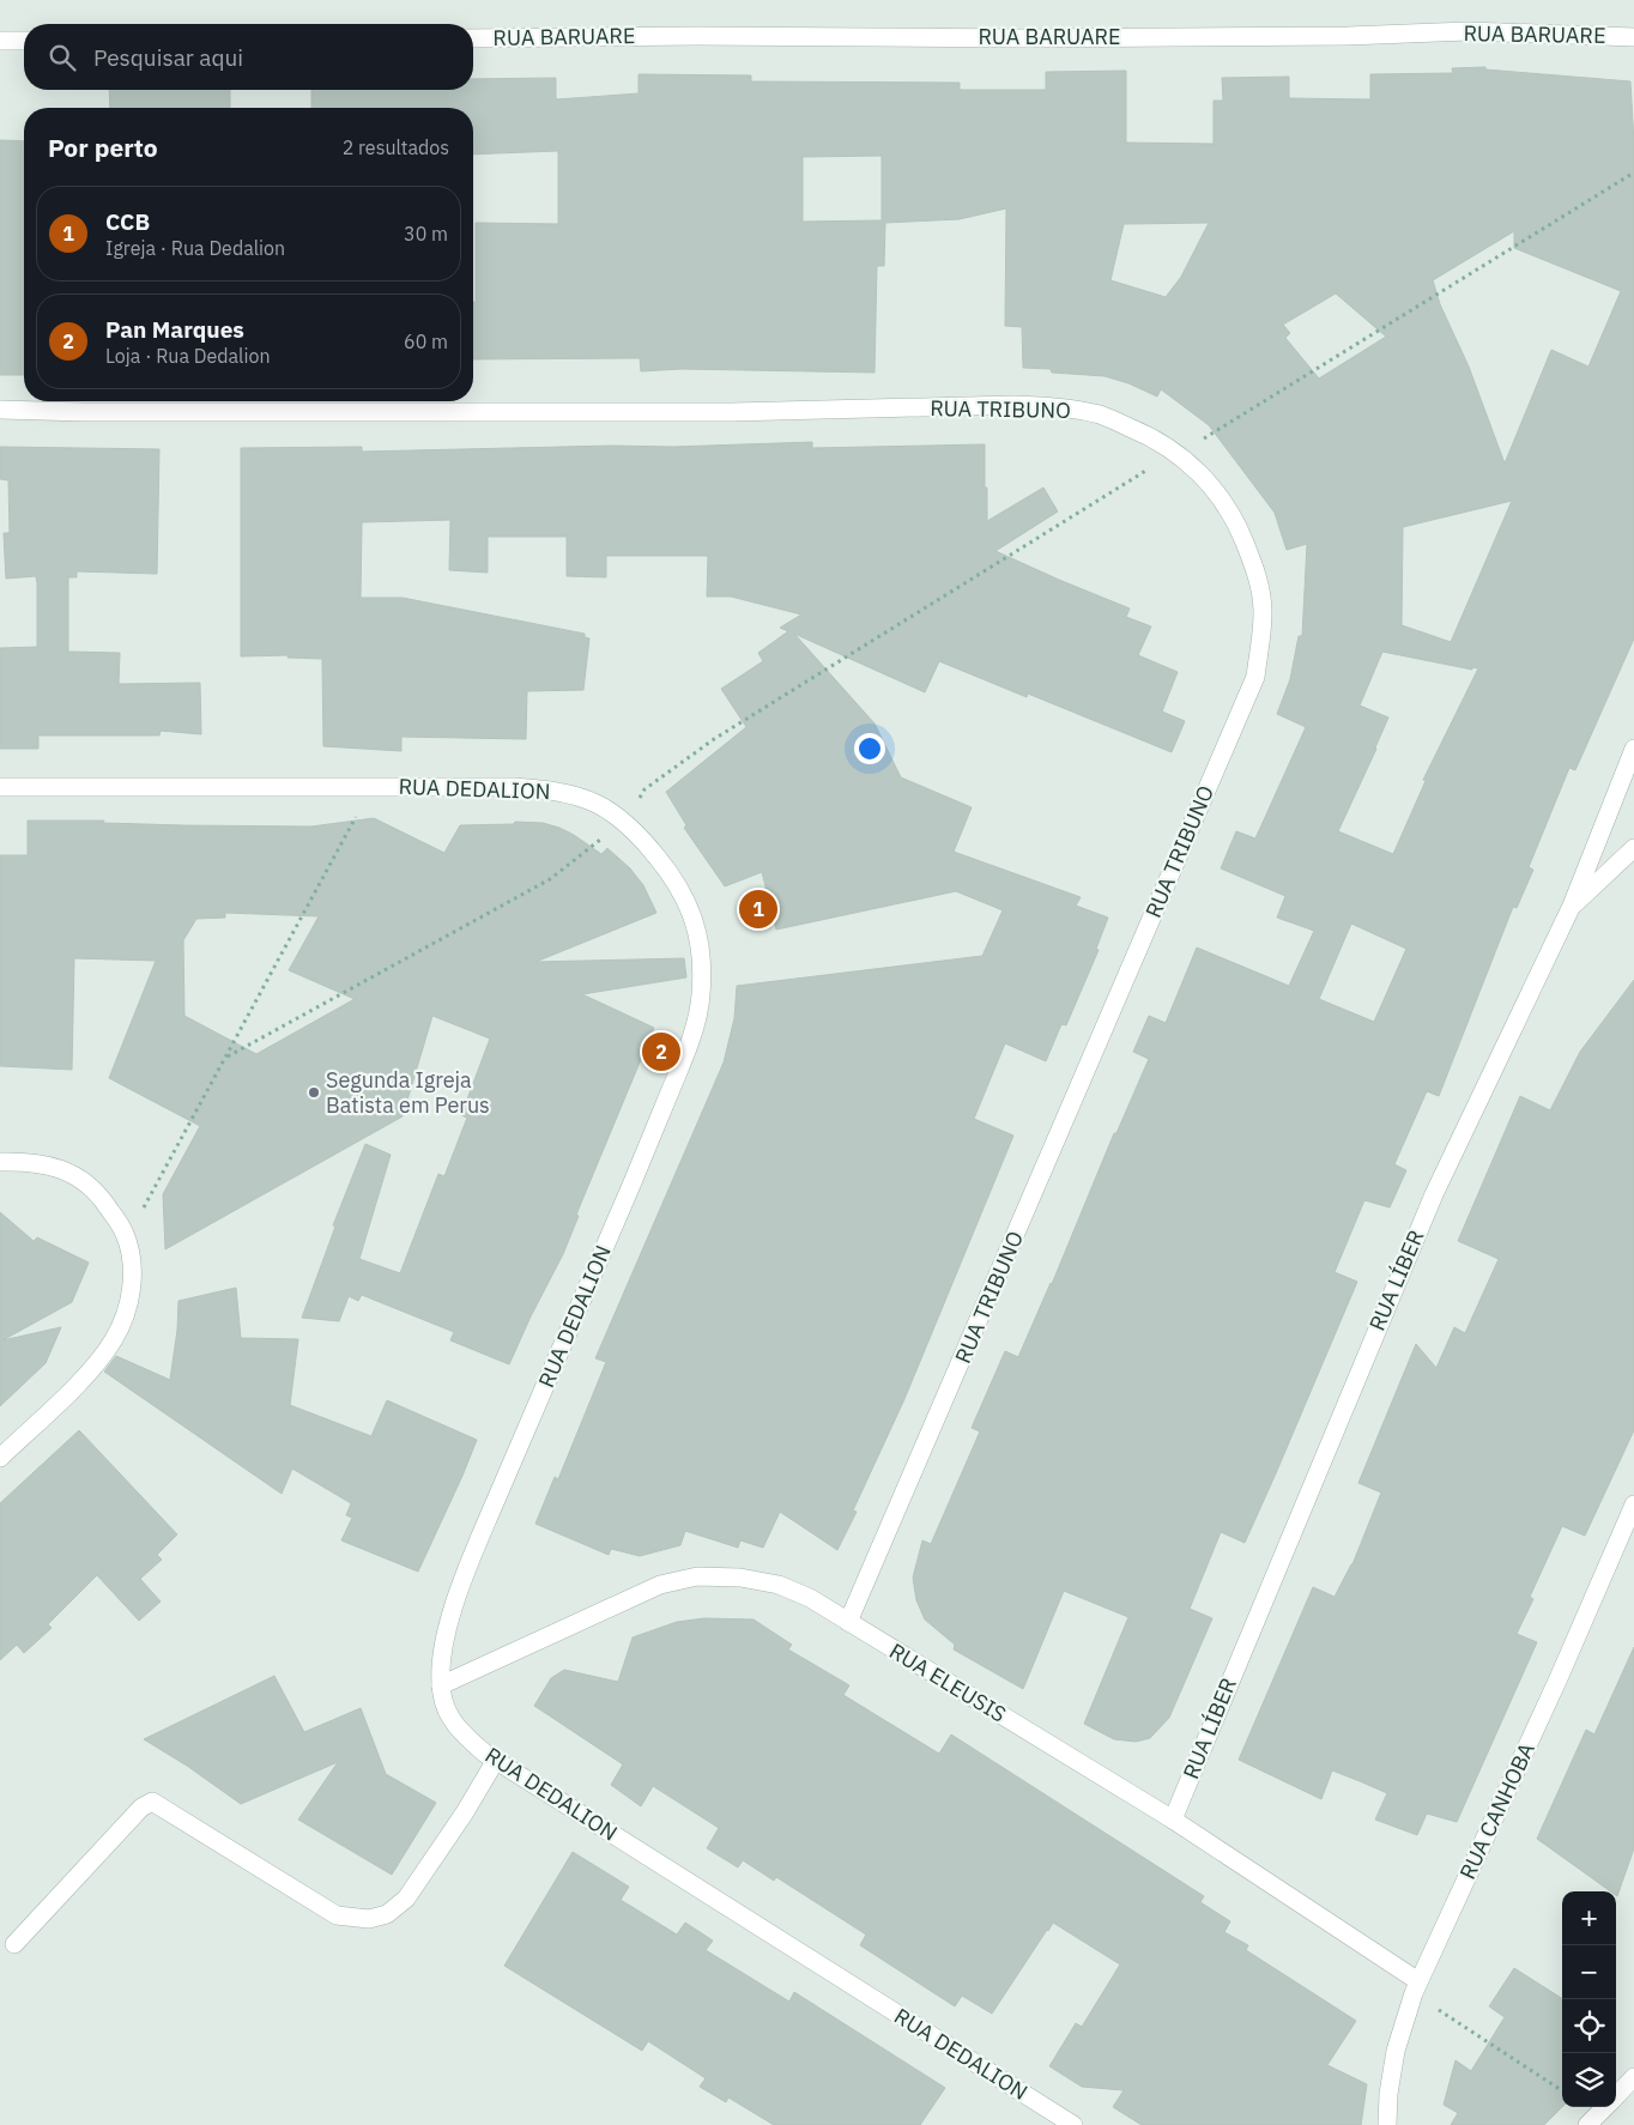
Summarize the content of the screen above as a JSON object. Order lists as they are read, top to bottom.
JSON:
{
  "streets": {
    "street": [
      "RUA BARUARE",
      "RUA TRIBUNO",
      "RUA DEDALION",
      "RUA LÍBER",
      "RUA ELEUSIS",
      "RUA CANHOBA"
    ]
  },
  "crossings": [
    ["RUA TRIBUNO", "RUA ELEUSIS"],
    ["RUA DEDALION", "RUA ELEUSIS"],
    ["RUA LÍBER", "RUA ELEUSIS"],
    ["RUA ELEUSIS", "RUA CANHOBA"]
  ],
  "places": ["Segunda Igreja Batista em Perus"],
  "page": {
    "search": "Pesquisar aqui",
    "heading": ["Por perto", "2 resultados"],
    "list": [
      {
        "mark": "1",
        "name": "CCB",
        "note": "Igreja · Rua Dedalion",
        "value": "30 m"
      },
      {
        "mark": "2",
        "name": "Pan Marques",
        "note": "Loja · Rua Dedalion",
        "value": "60 m"
      }
    ],
    "pins": ["1", "2"],
    "map_buttons": ["+", "−"]
  }
}
